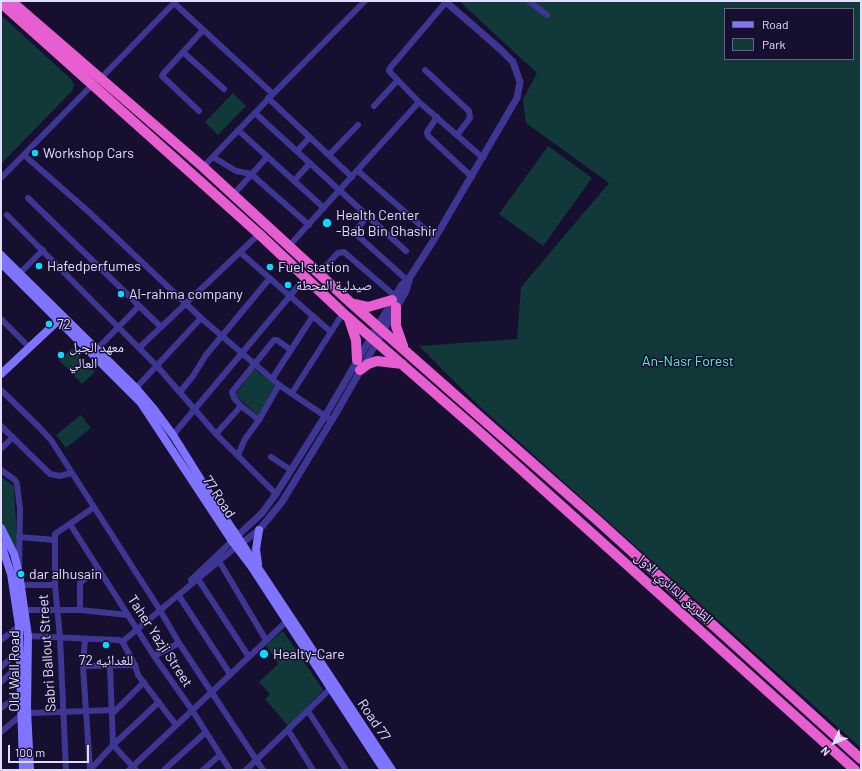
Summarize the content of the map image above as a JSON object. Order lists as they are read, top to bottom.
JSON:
{
  "streets": {
    "highway": ["الطريق الدائري الاول"],
    "main road": ["77 Road", "Old Wall Road", "Road 77"],
    "street": ["Taher Yazji Street", "Sabri Ballout Street"]
  },
  "crossings": [
    ["77 Road", "Road 77"]
  ],
  "parks": ["An-Nasr Forest"],
  "places": [
    "Workshop Cars",
    "Health Center -Bab Bin Ghashir",
    "Hafedperfumes",
    "Fuel station",
    "صيدلية المحطة",
    "Al-rahma company",
    "72",
    "معهد الجبل العالي",
    "dar alhusain",
    "72 للغدائيه",
    "Healty-Care"
  ],
  "legend": ["Road", "Park"],
  "scale_bar": "100 m",
  "north": "bottom left"
}
